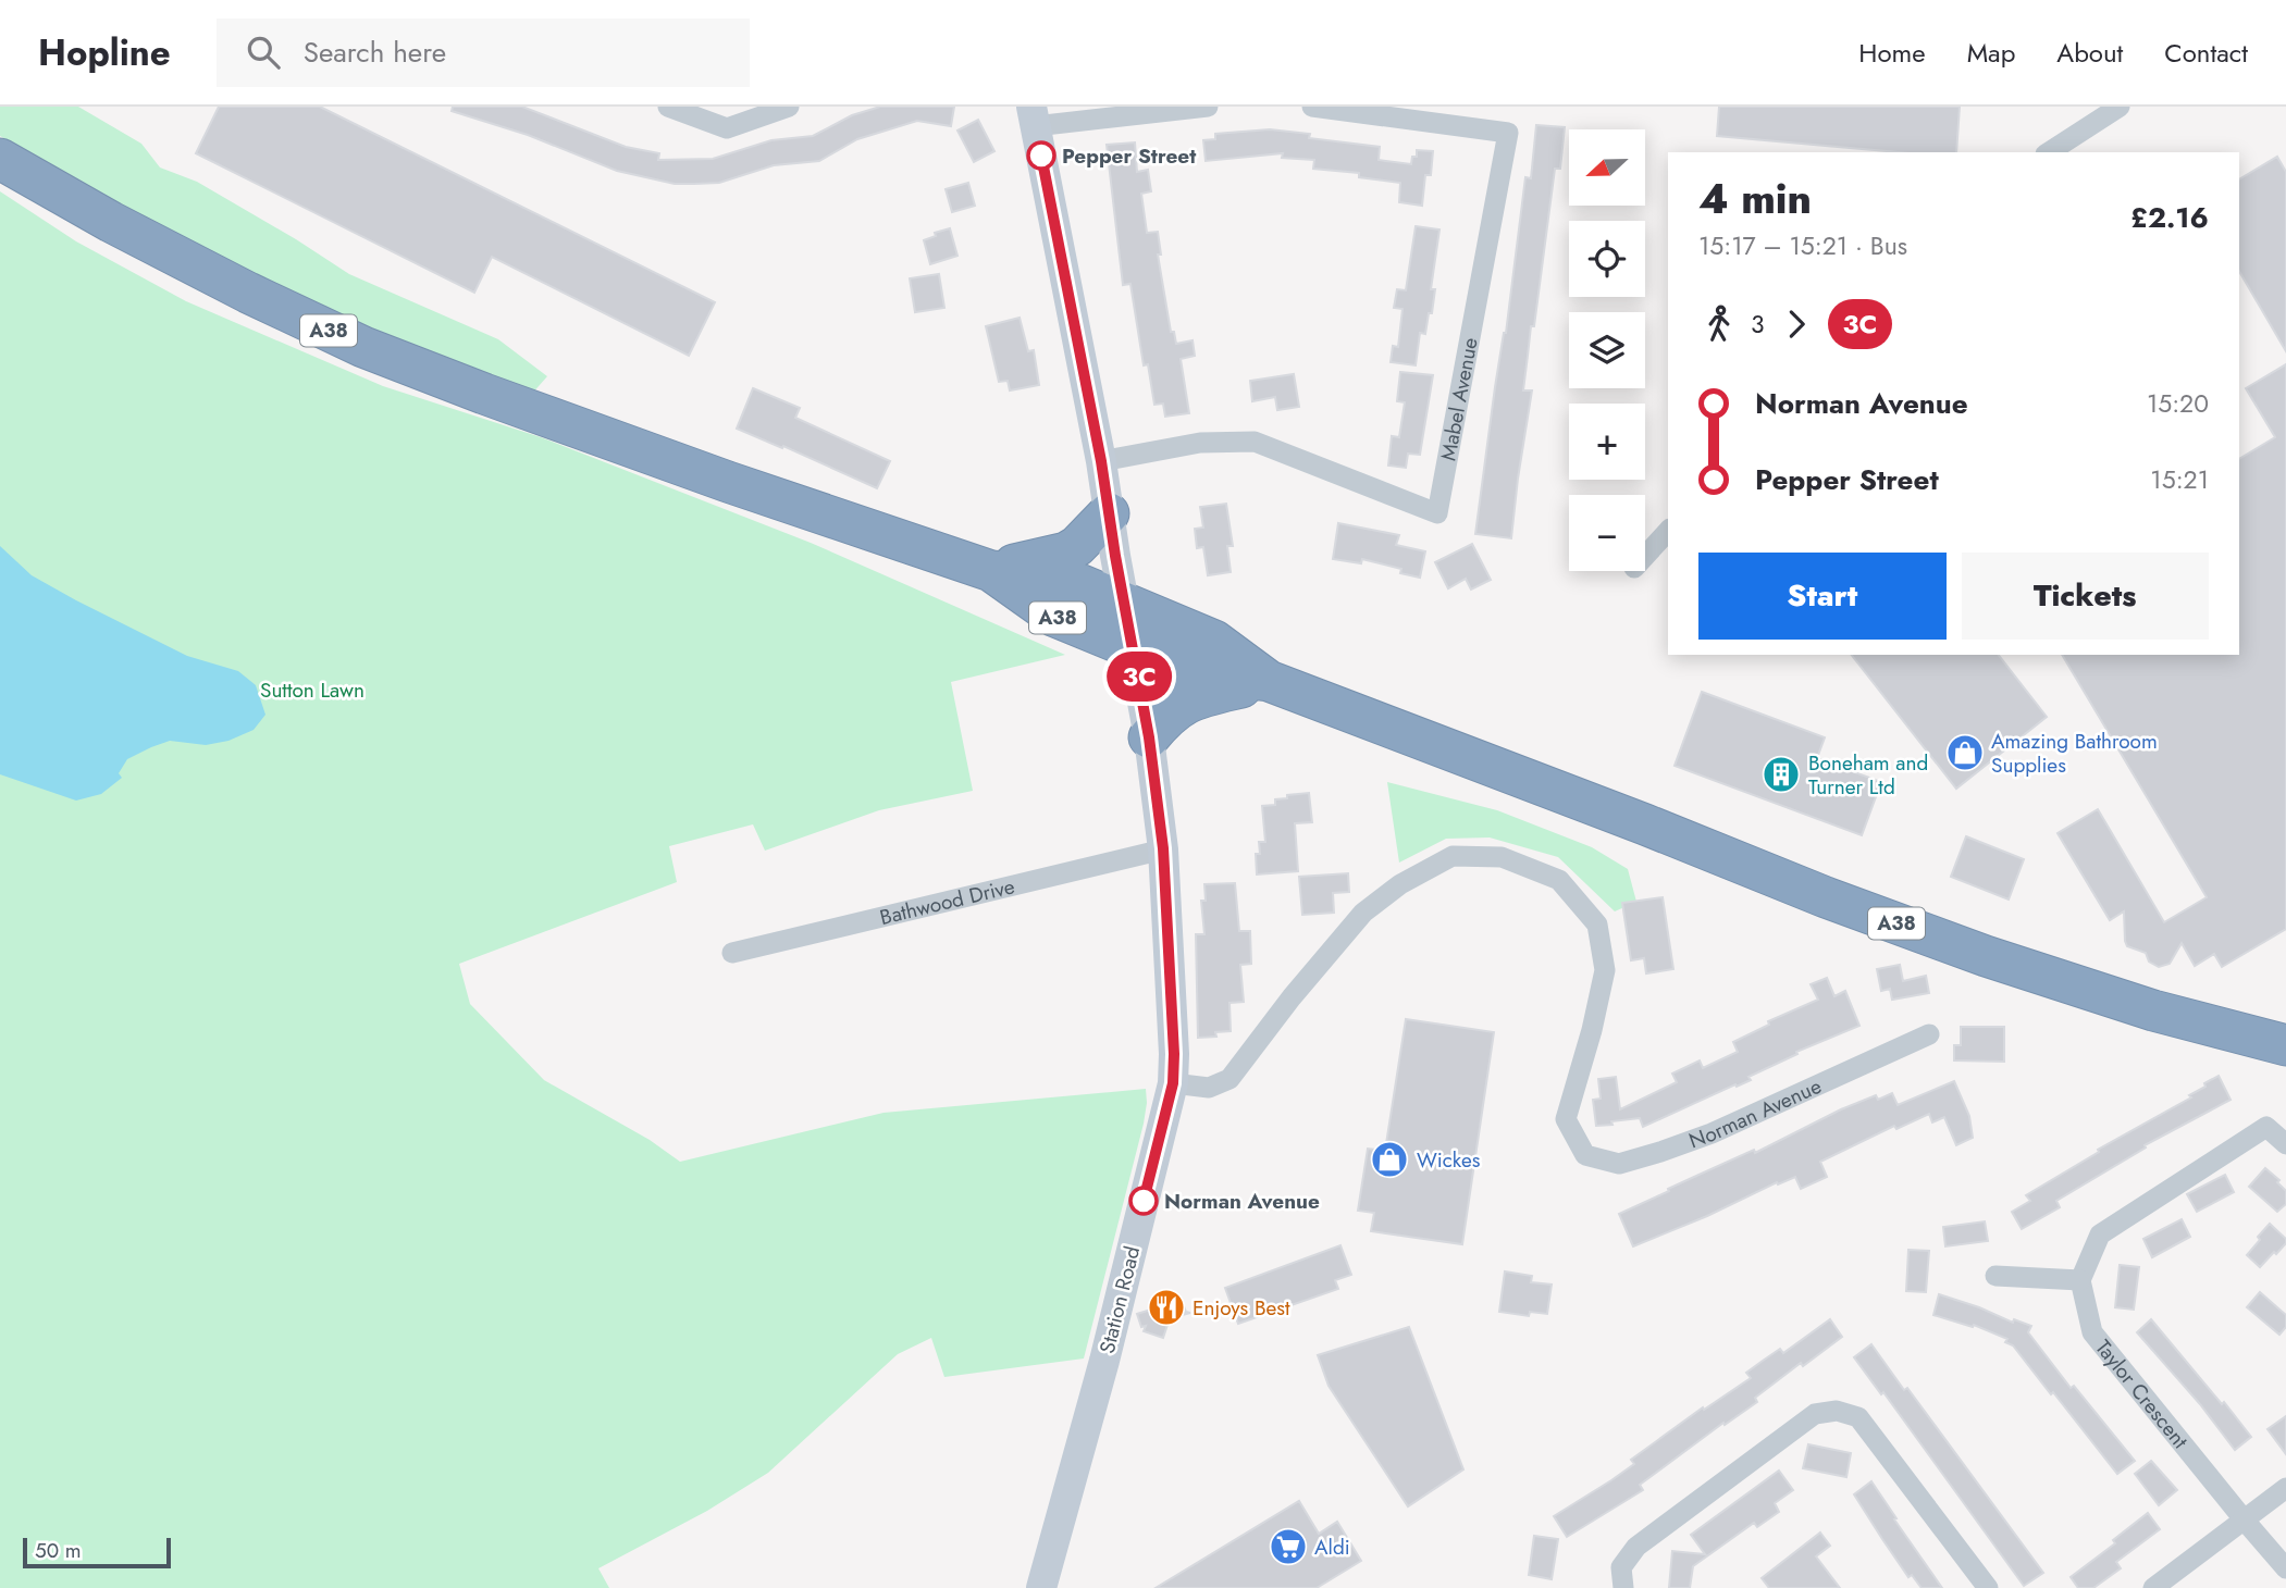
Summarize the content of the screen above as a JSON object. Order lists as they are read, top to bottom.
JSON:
{
  "streets": {
    "highway": ["A38"],
    "street": [
      "Mabel Avenue",
      "Bathwood Drive",
      "Norman Avenue",
      "Station Road",
      "Taylor Crescent"
    ]
  },
  "crossings": [
    ["A38", "Station Road"],
    ["Mabel Avenue", "Station Road"],
    ["Bathwood Drive", "Station Road"],
    ["Norman Avenue", "Station Road"]
  ],
  "parks": ["Sutton Lawn"],
  "places": {
    "other": ["Pepper Street", "Norman Avenue"],
    "shop": ["Amazing Bathroom Supplies", "Wickes"],
    "building": ["Boneham and Turner Ltd"],
    "restaurant": ["Enjoys Best"],
    "supermarket": ["Aldi"]
  },
  "lines": ["bus line 3C"],
  "scale_bar": "50 m",
  "north": "left",
  "page": {
    "header": "Hopline",
    "search": "Search here",
    "nav": [
      "Home",
      "Map",
      "About",
      "Contact"
    ],
    "on_map": "3C",
    "map_buttons": ["+", "−"],
    "heading": ["4 min", "15:17 – 15:21 · Bus", "£2.16"],
    "legs": ["3", "3C"],
    "list": [
      {
        "name": "Norman Avenue",
        "value": "15:20"
      },
      {
        "name": "Pepper Street",
        "value": "15:21"
      }
    ],
    "buttons": ["Start", "Tickets"],
    "scale": "50 m"
  }
}
